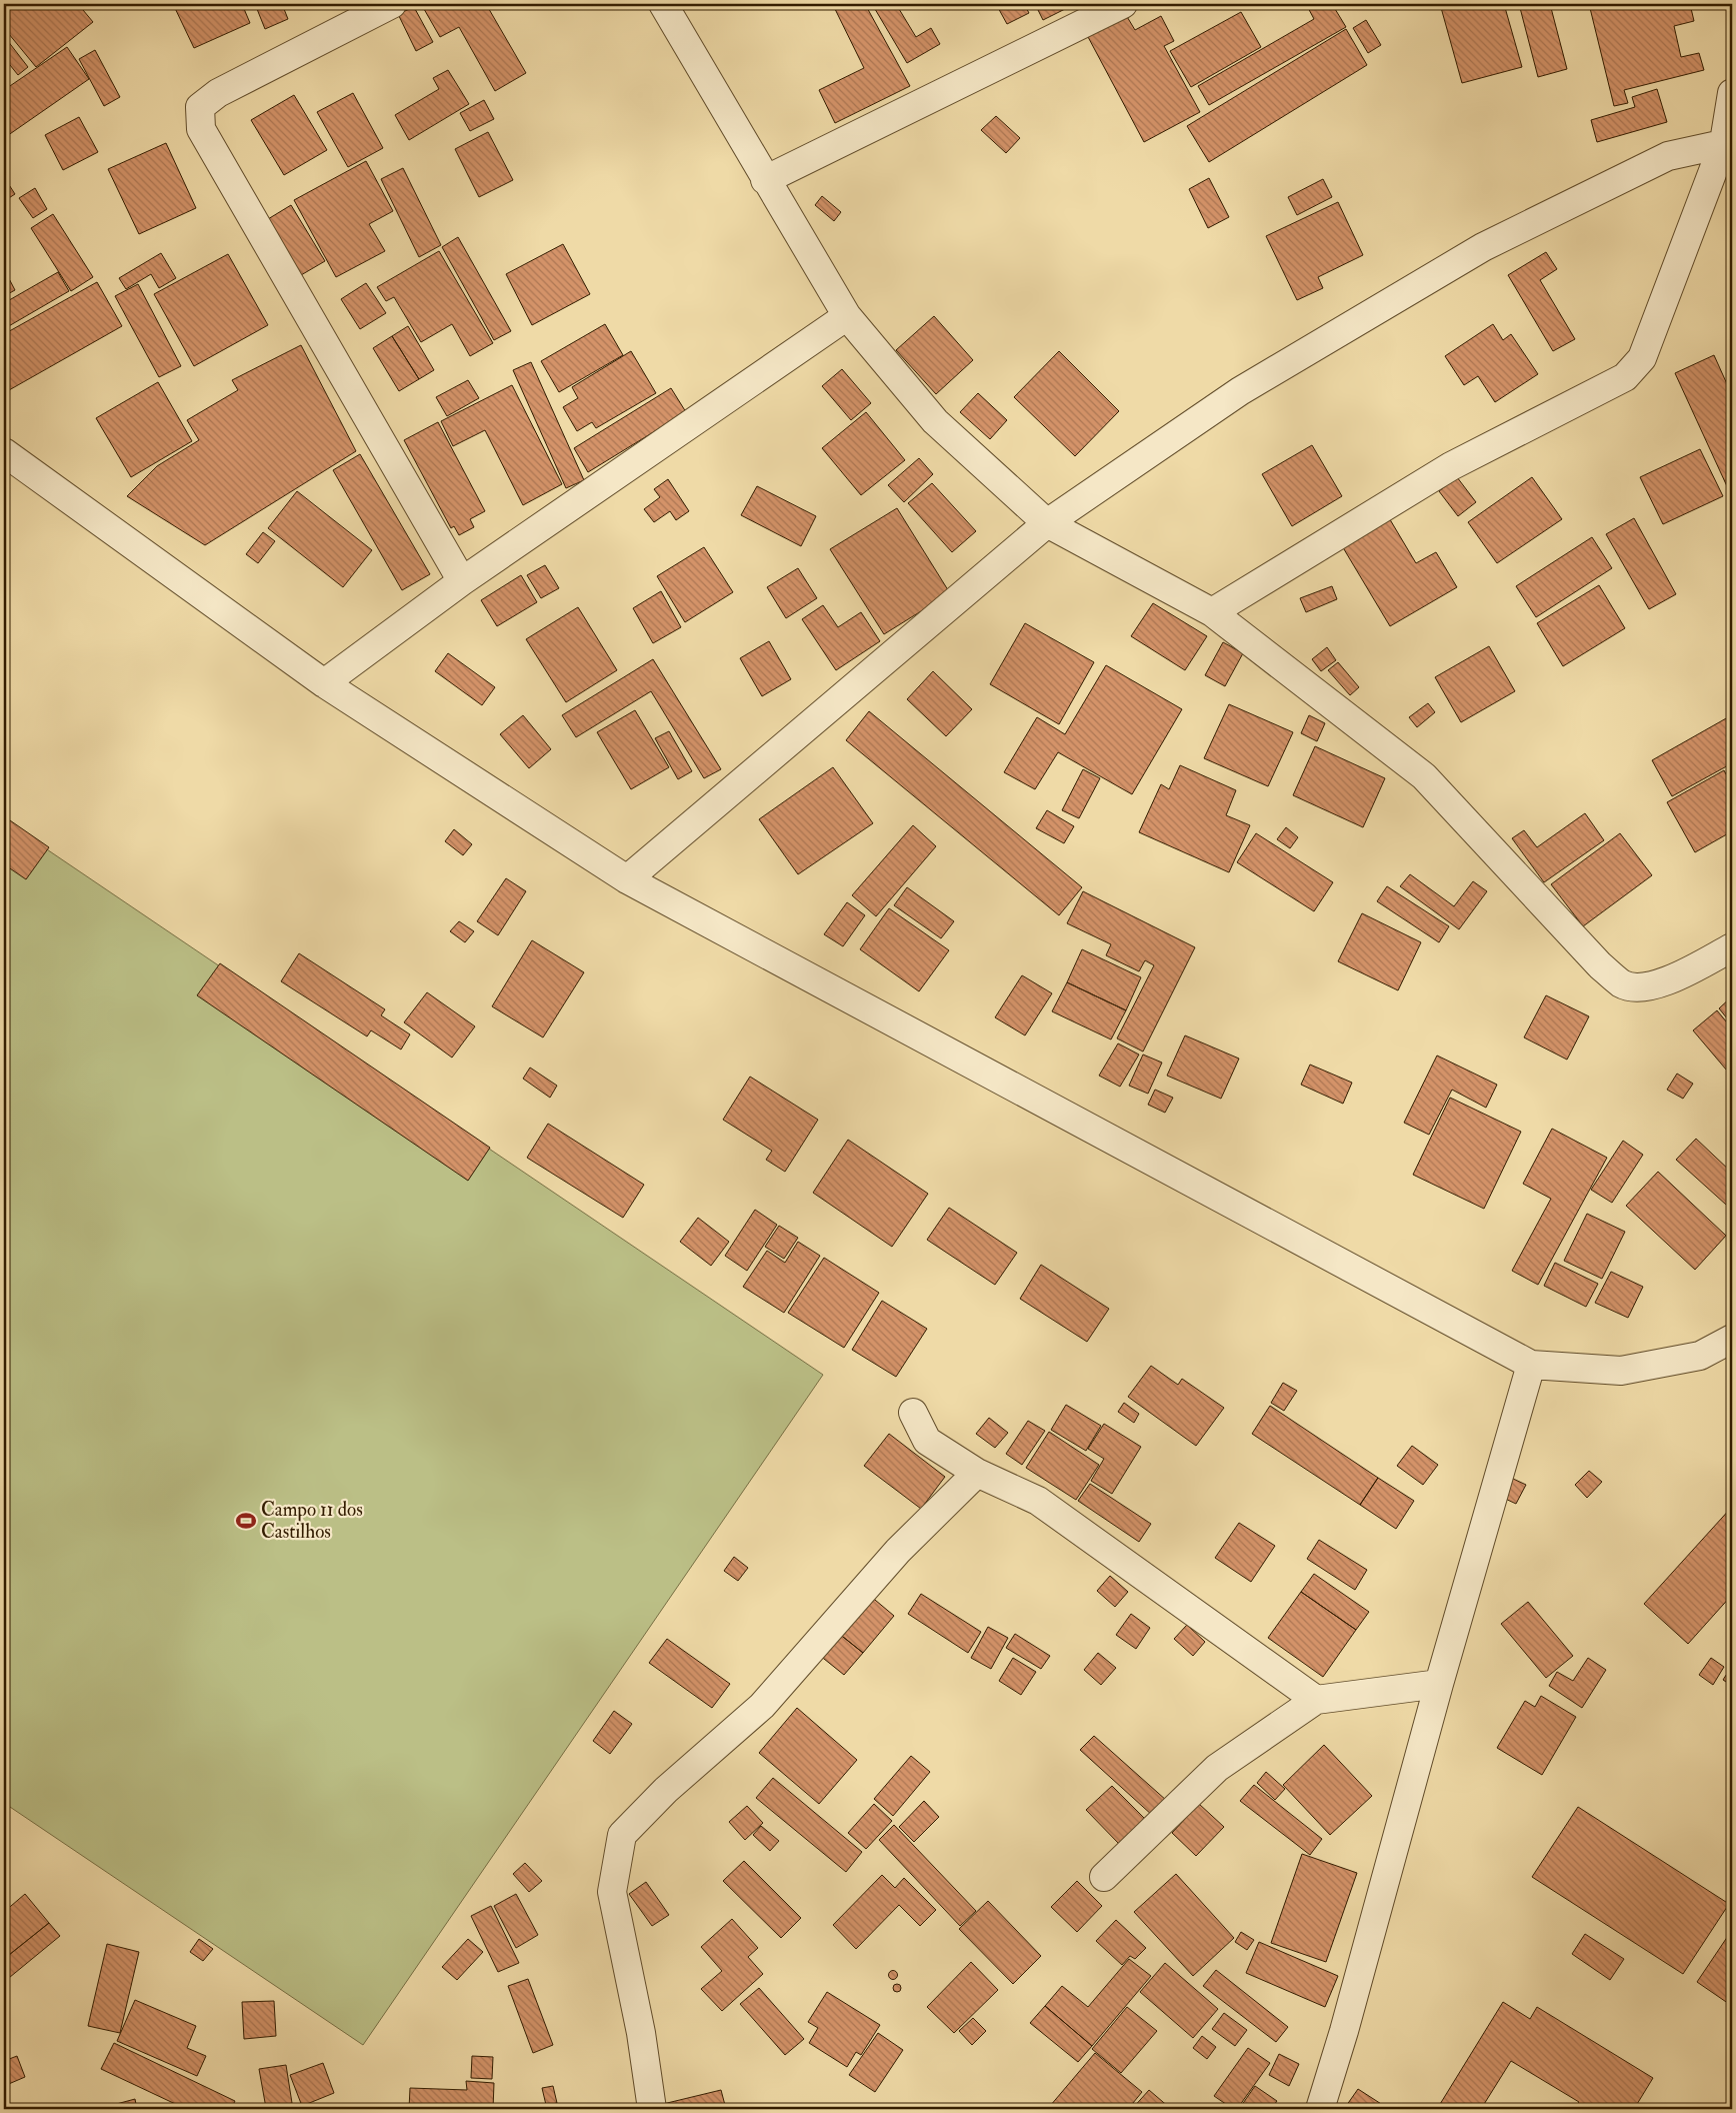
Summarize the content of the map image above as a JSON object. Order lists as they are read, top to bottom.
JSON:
{
  "places": {
    "sports": ["Campo 11 dos Castilhos"]
  }
}
